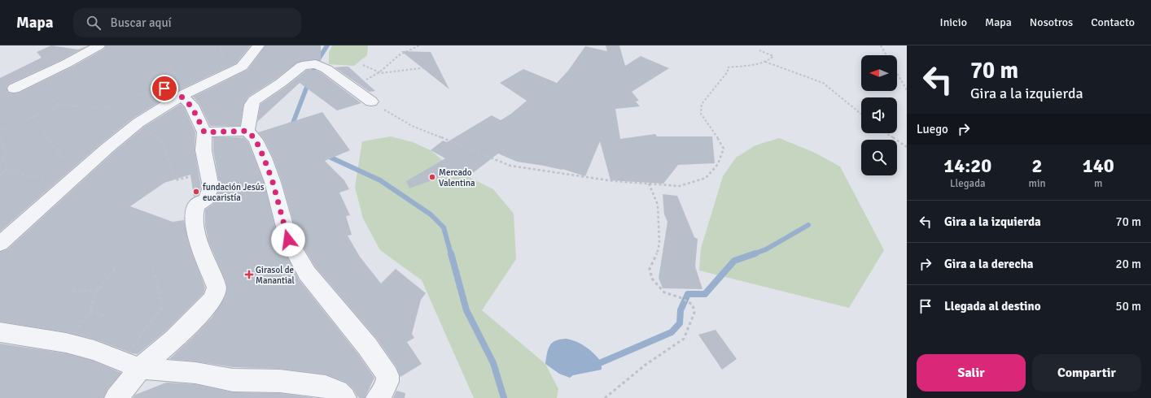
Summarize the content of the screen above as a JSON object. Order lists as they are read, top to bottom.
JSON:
{
  "places": {
    "other": ["Mercado Valentina", "fundación Jesús eucaristía"],
    "health": ["Girasol de Manantial"]
  },
  "north": "left",
  "page": {
    "header": "Mapa",
    "search": "Buscar aquí",
    "nav": [
      "Inicio",
      "Mapa",
      "Nosotros",
      "Contacto"
    ],
    "turn": ["70 m", "Gira a la izquierda"],
    "then": "Luego",
    "eta": [
      "14:20",
      "Llegada",
      "2",
      "min",
      "140",
      "m"
    ],
    "list": [
      {
        "name": "Gira a la izquierda",
        "value": "70 m"
      },
      {
        "name": "Gira a la derecha",
        "value": "20 m"
      },
      {
        "name": "Llegada al destino",
        "value": "50 m"
      }
    ],
    "buttons": ["Salir", "Compartir"]
  }
}
